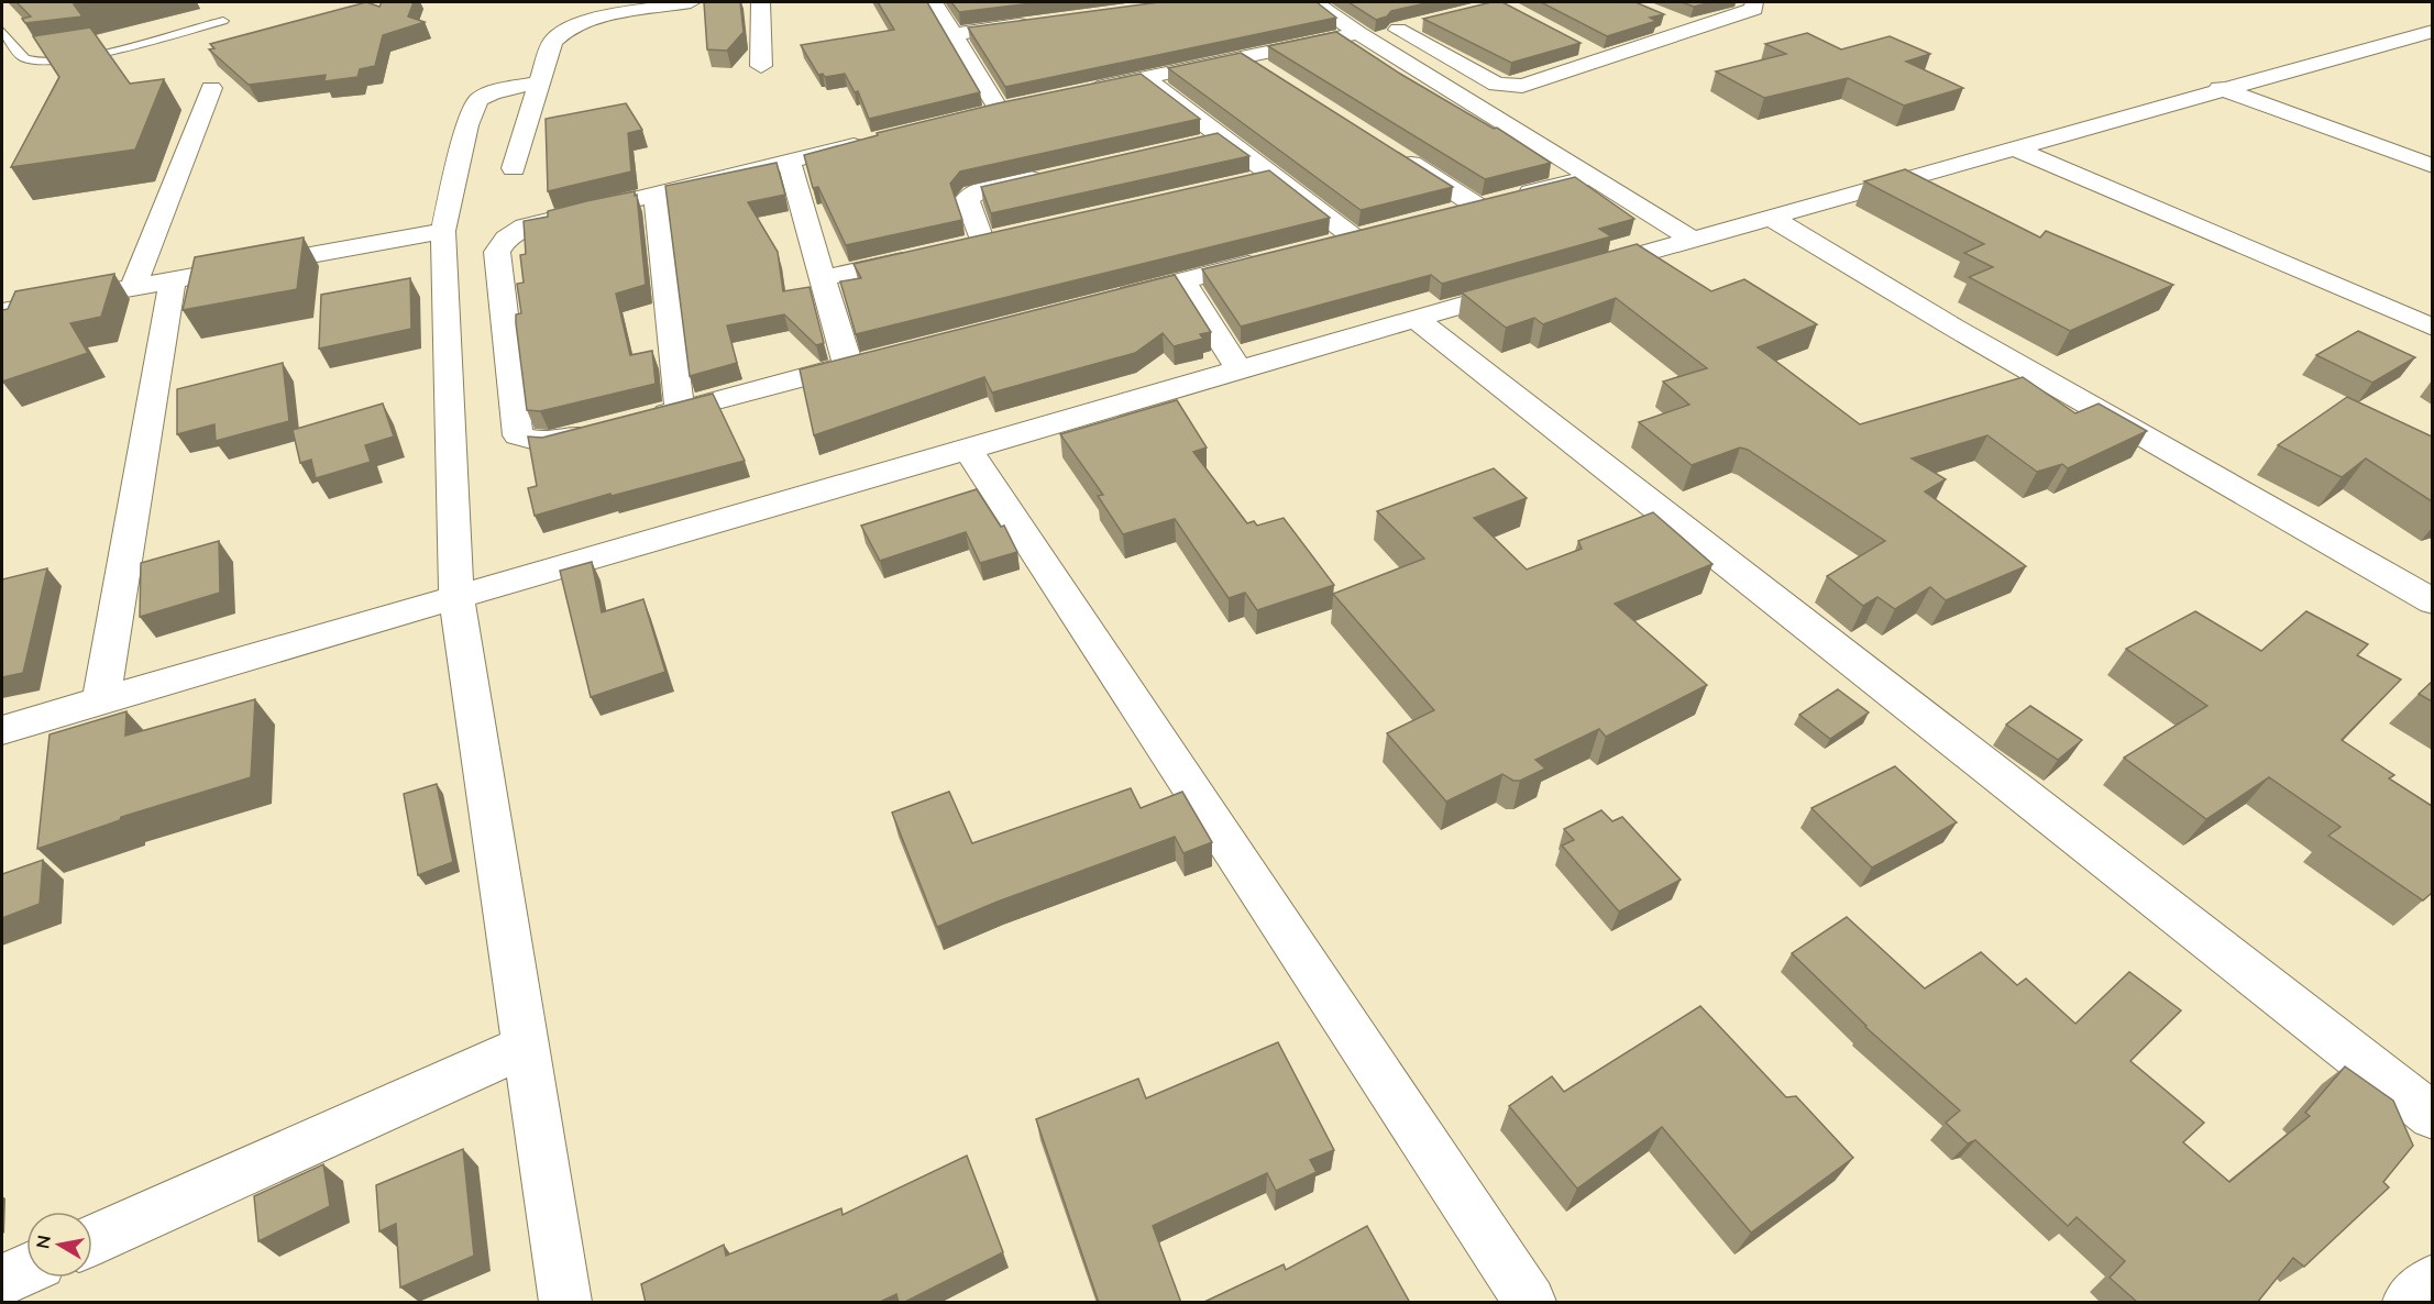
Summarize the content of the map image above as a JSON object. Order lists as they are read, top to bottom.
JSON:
{
  "north": "left"
}
